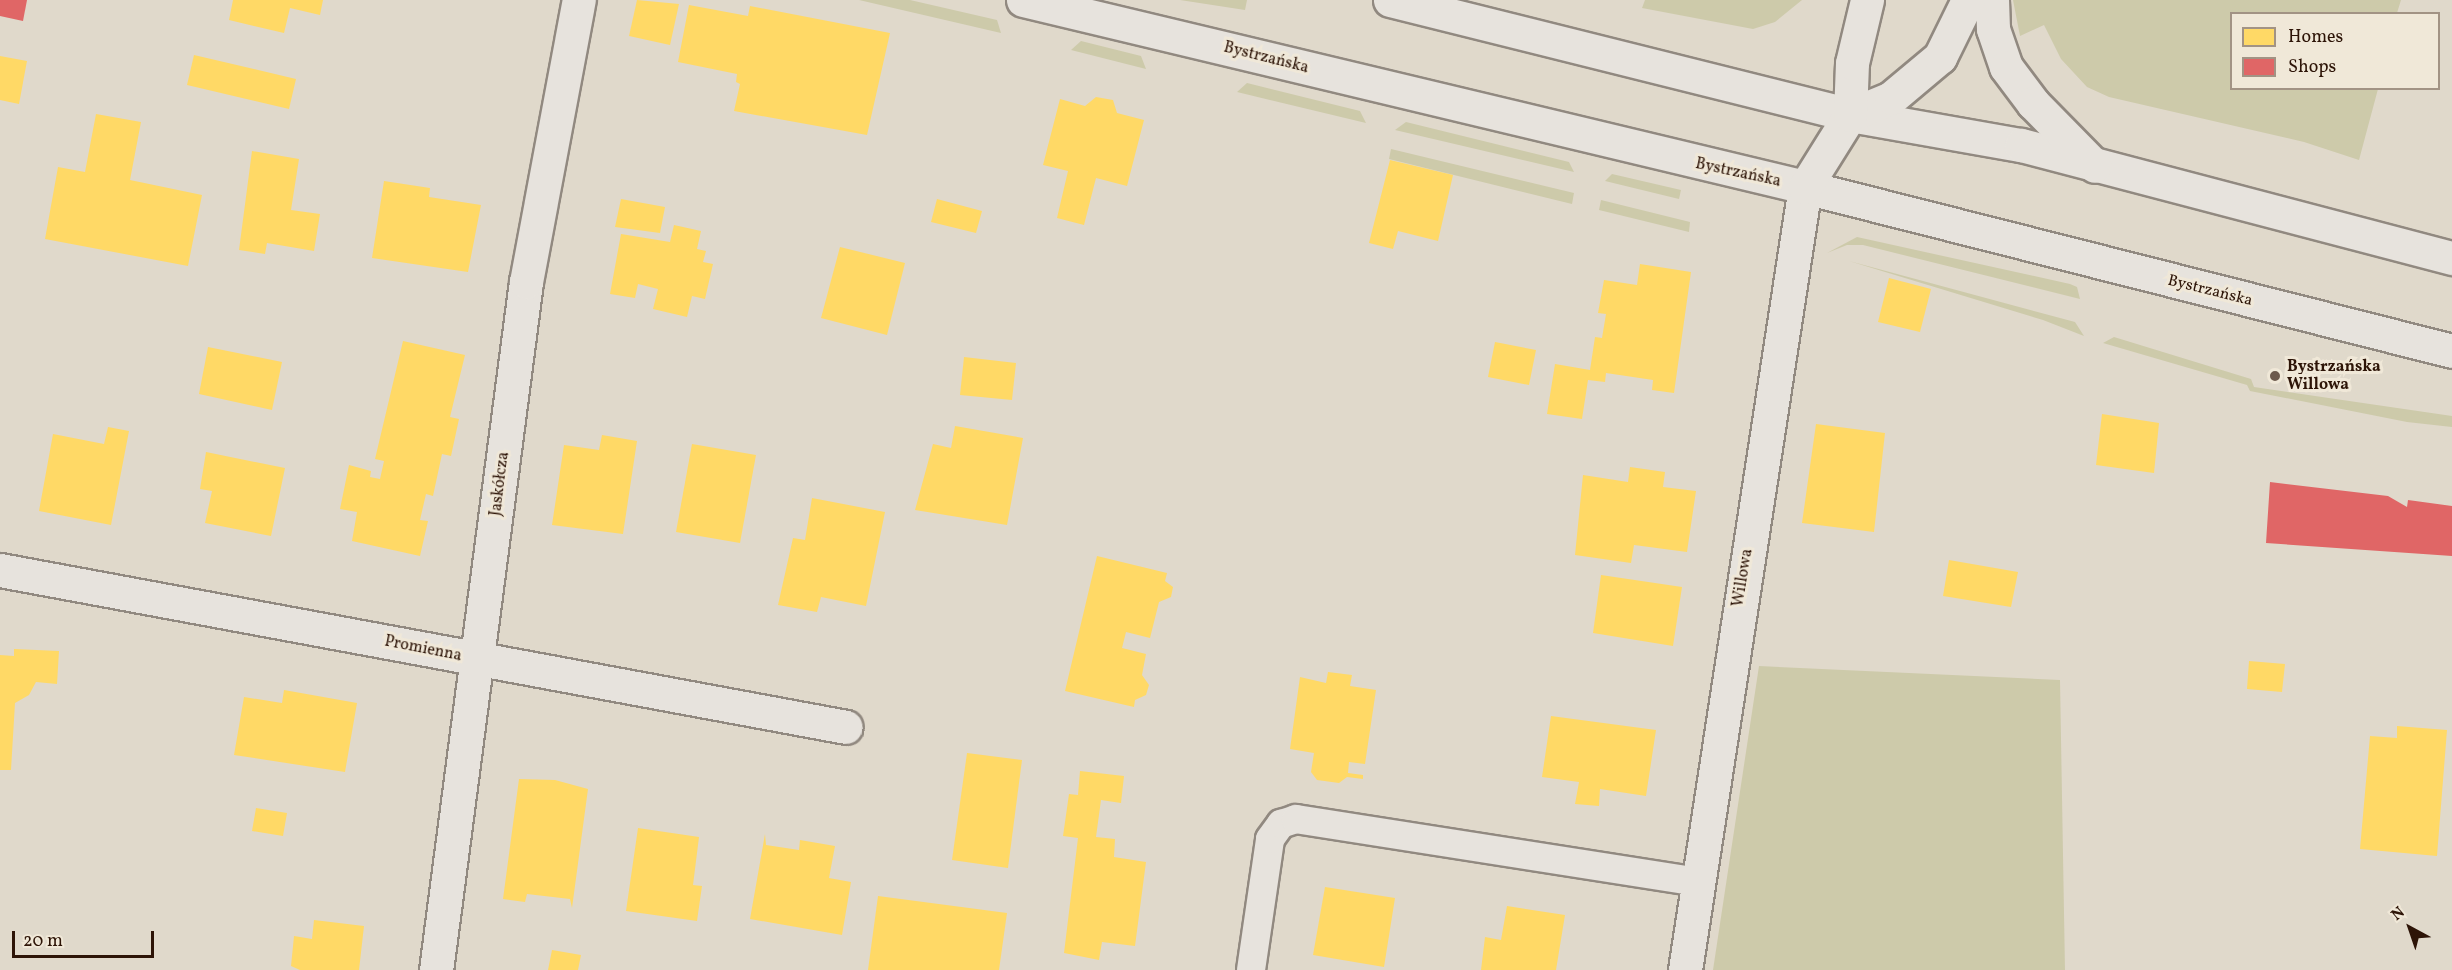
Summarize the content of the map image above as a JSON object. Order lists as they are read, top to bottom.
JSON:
{
  "streets": {
    "main road": [
      "Bystrzańska",
      "Jaskółcza",
      "Willowa",
      "Promienna"
    ]
  },
  "crossings": [
    ["Bystrzańska", "Willowa"],
    ["Jaskółcza", "Promienna"]
  ],
  "places": ["Bystrzańska Willowa"],
  "legend": ["Homes", "Shops"],
  "scale_bar": "20 m",
  "north": "top left"
}
